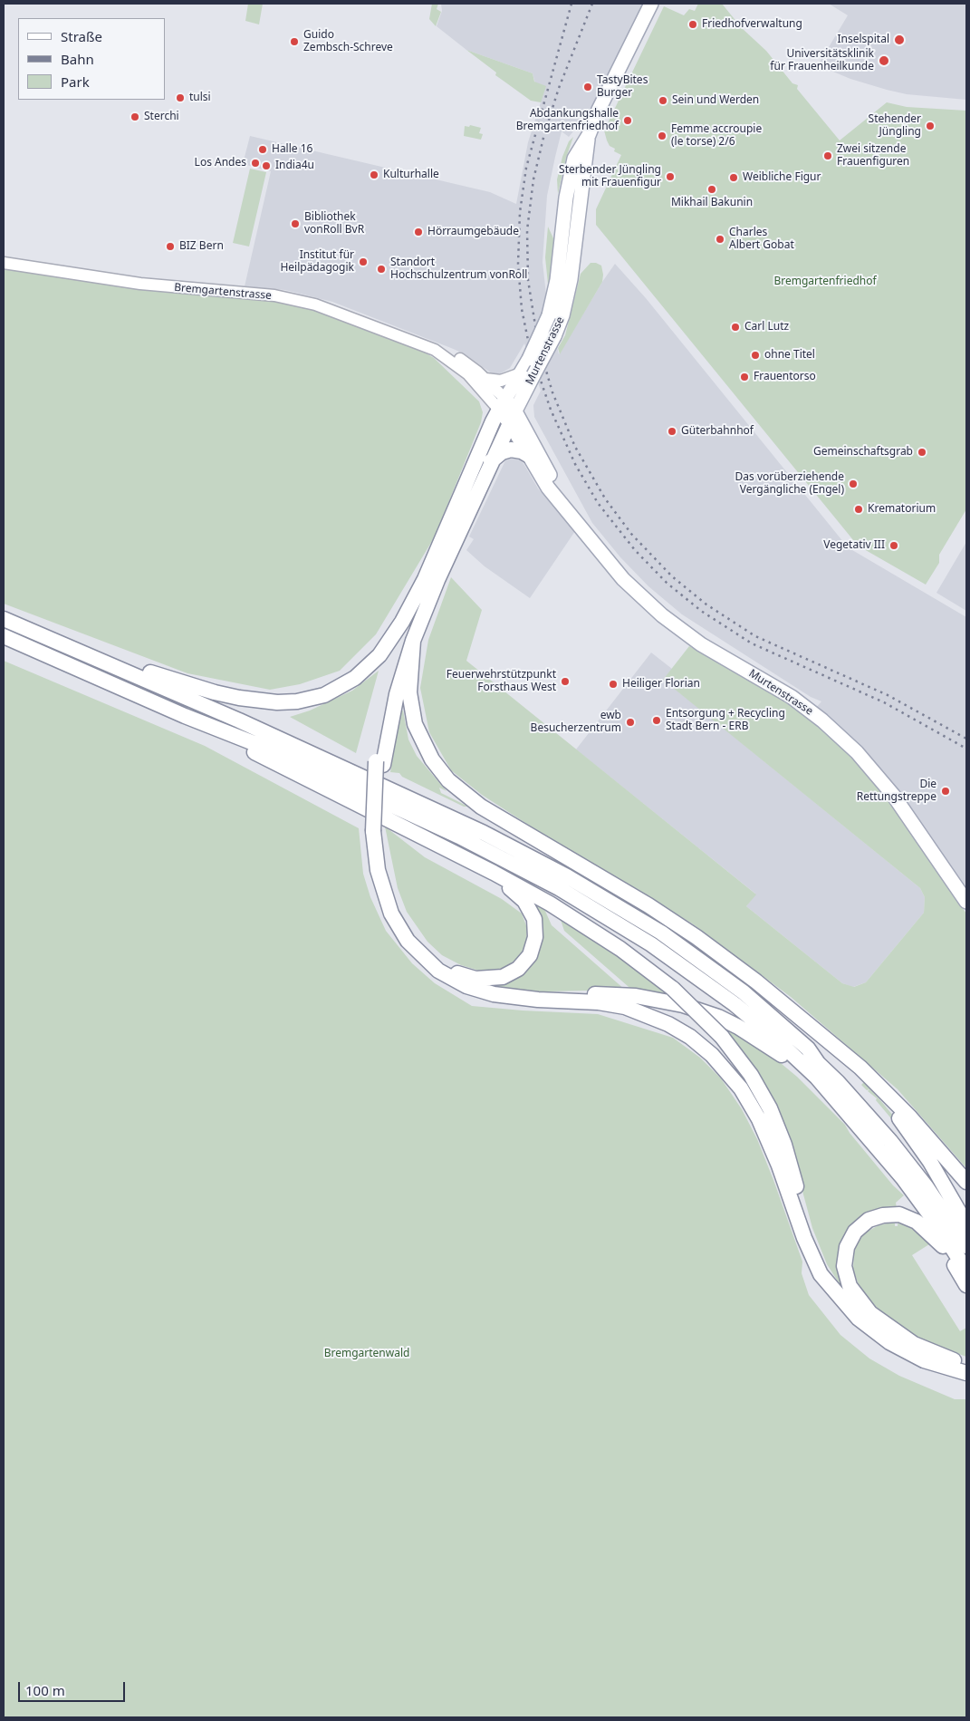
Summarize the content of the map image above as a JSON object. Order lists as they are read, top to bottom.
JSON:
{
  "streets": {
    "main road": ["Bremgartenstrasse", "Murtenstrasse"]
  },
  "crossings": [
    ["Bremgartenstrasse", "Murtenstrasse"]
  ],
  "parks": ["Bremgartenfriedhof", "Bremgartenwald"],
  "places": [
    "Friedhofverwaltung",
    "Inselspital",
    "Guido Zembsch-Schreve",
    "Universitätsklinik für Frauenheilkunde",
    "TastyBites Burger",
    "tulsi",
    "Sein und Werden",
    "Sterchi",
    "Abdankungshalle Bremgartenfriedhof",
    "Stehender Jüngling",
    "Femme accroupie (le torse) 2/6",
    "Halle 16",
    "Zwei sitzende Frauenfiguren",
    "Los Andes",
    "India4u",
    "Kulturhalle",
    "Sterbender Jüngling mit Frauenfigur",
    "Weibliche Figur",
    "Mikhail Bakunin",
    "Bibliothek vonRoll BvR",
    "Hörraumgebäude",
    "Charles Albert Gobat",
    "BIZ Bern",
    "Institut für Heilpädagogik",
    "Standort Hochschulzentrum vonRoll",
    "Carl Lutz",
    "ohne Titel",
    "Frauentorso",
    "Güterbahnhof",
    "Gemeinschaftsgrab",
    "Das vorüberziehende Vergängliche (Engel)",
    "Krematorium",
    "Vegetativ III",
    "Feuerwehrstützpunkt Forsthaus West",
    "Heiliger Florian",
    "Entsorgung + Recycling Stadt Bern - ERB",
    "ewb Besucherzentrum",
    "Die Rettungstreppe"
  ],
  "legend": ["Straße", "Bahn", "Park"],
  "scale_bar": "100 m"
}
